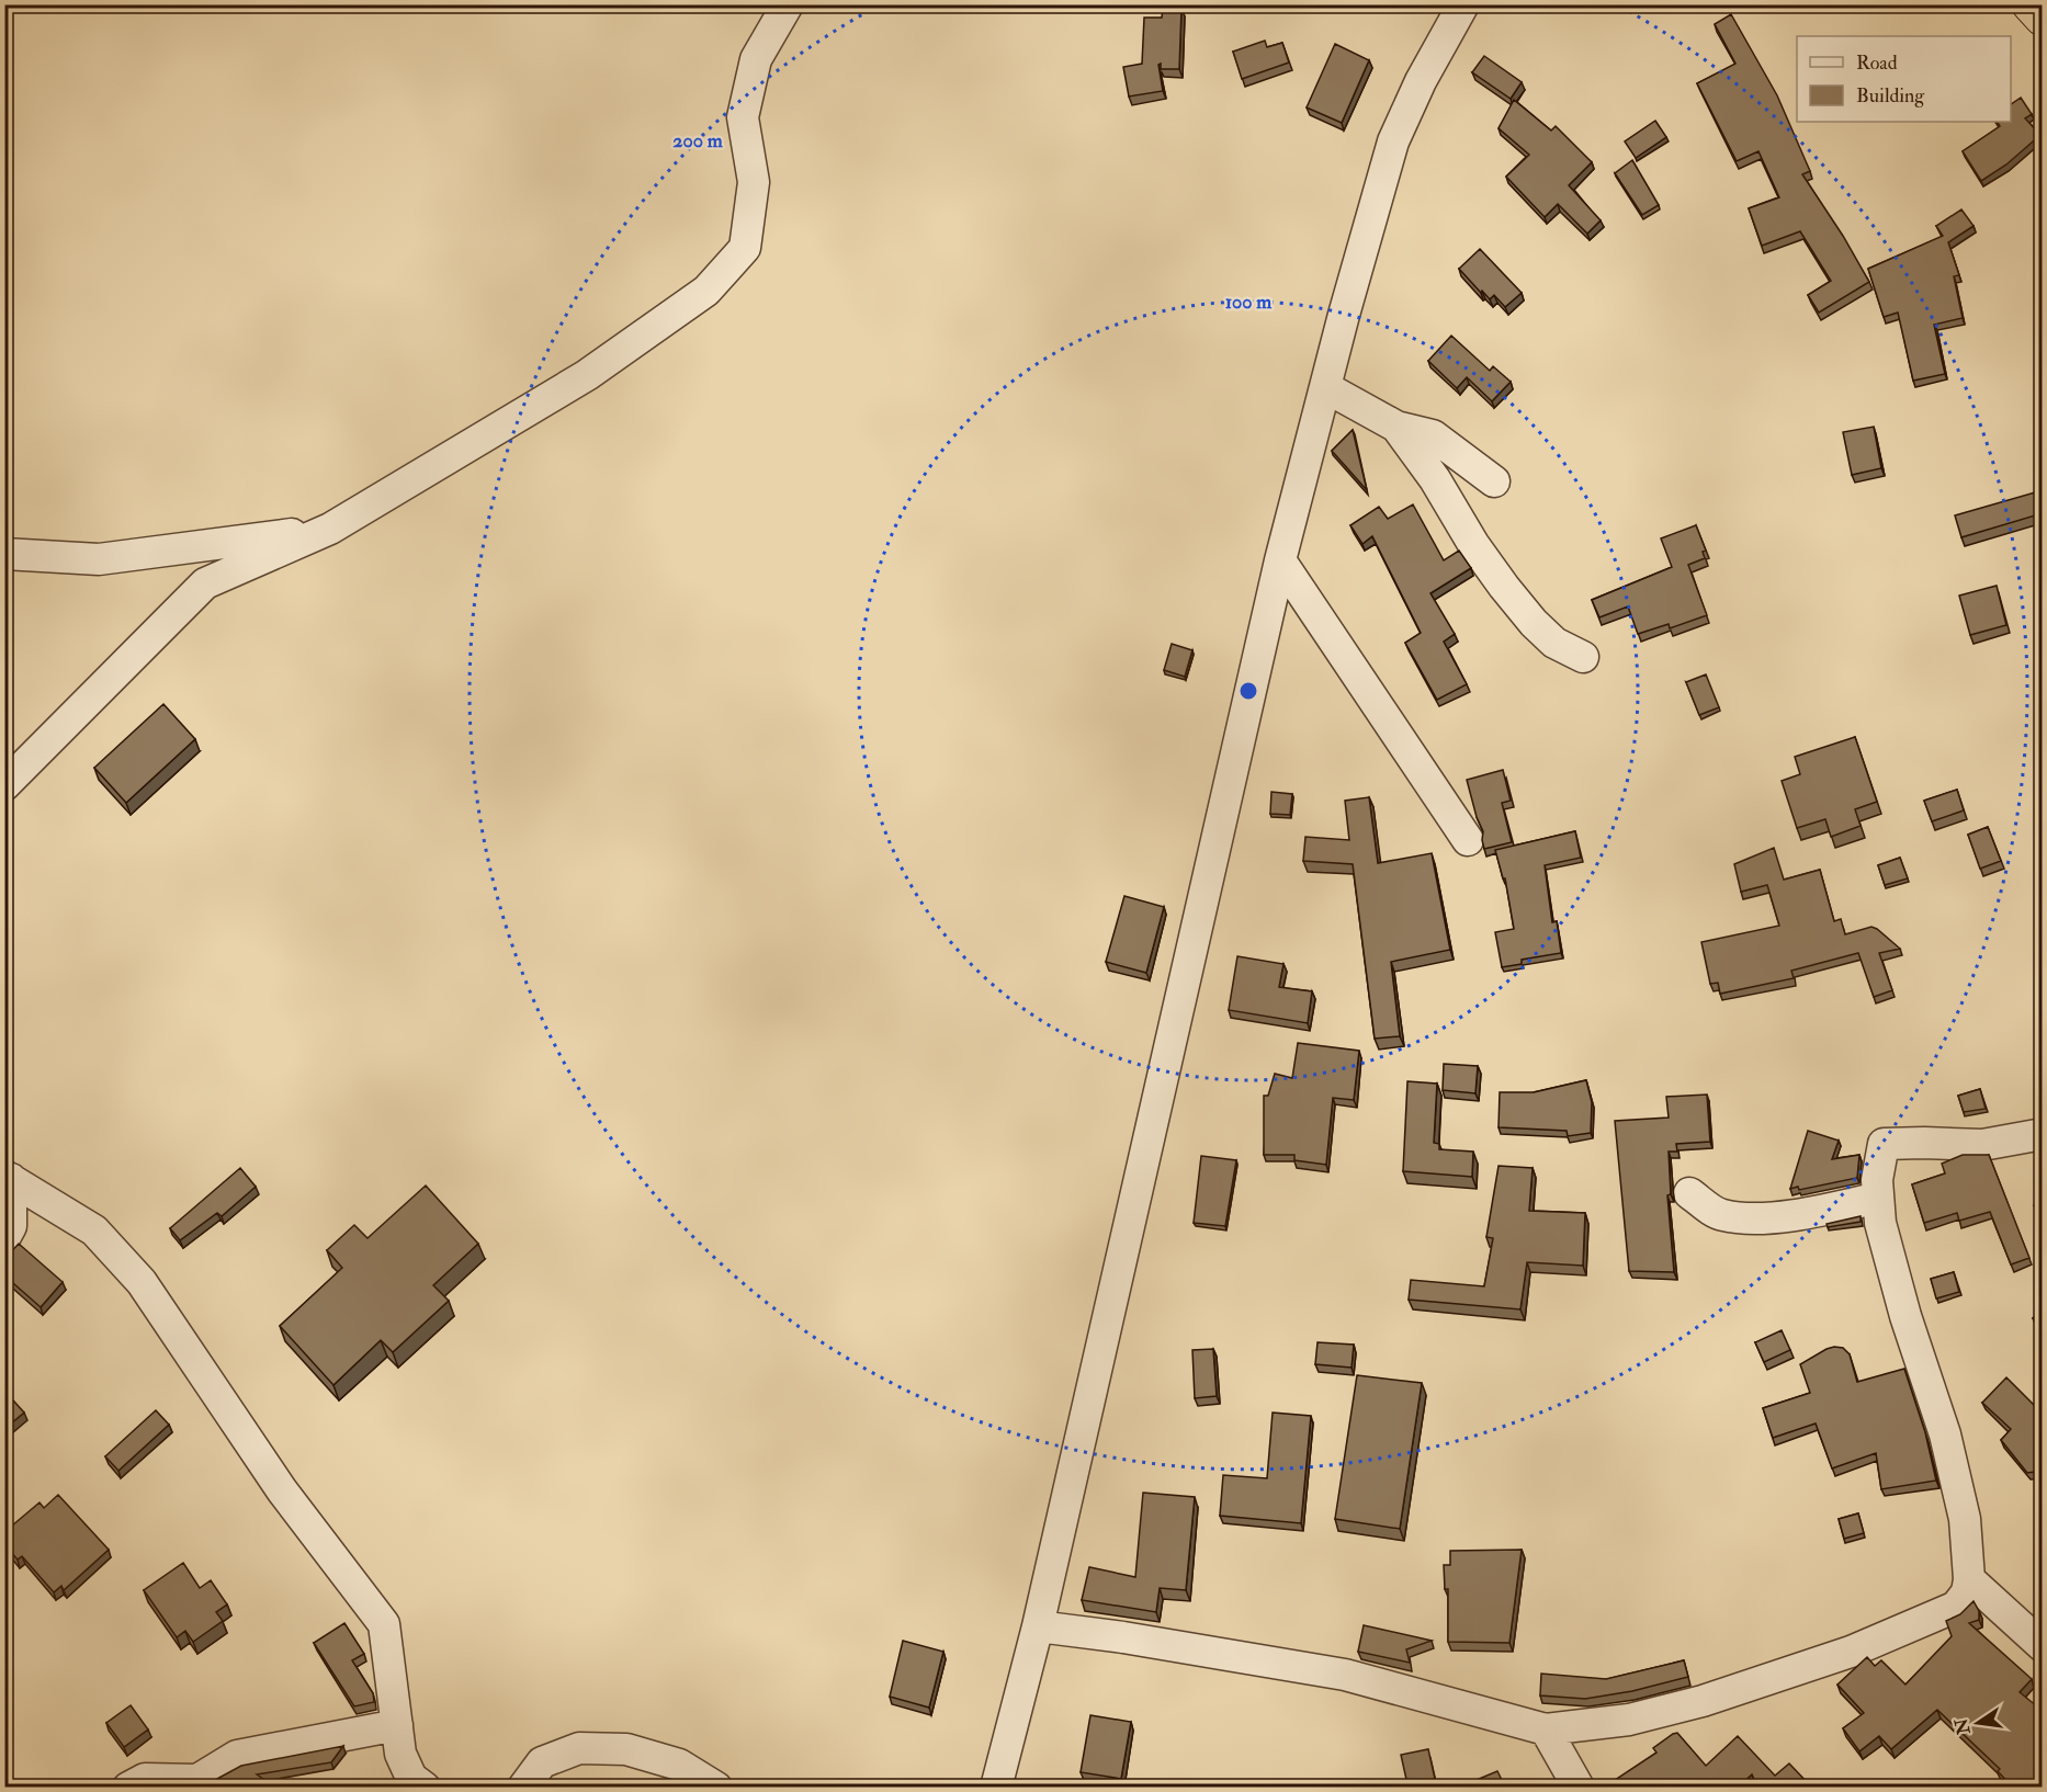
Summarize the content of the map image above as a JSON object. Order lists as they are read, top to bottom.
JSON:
{
  "legend": ["Road", "Building"],
  "north": "left",
  "rings": ["200 m", "100 m"]
}
